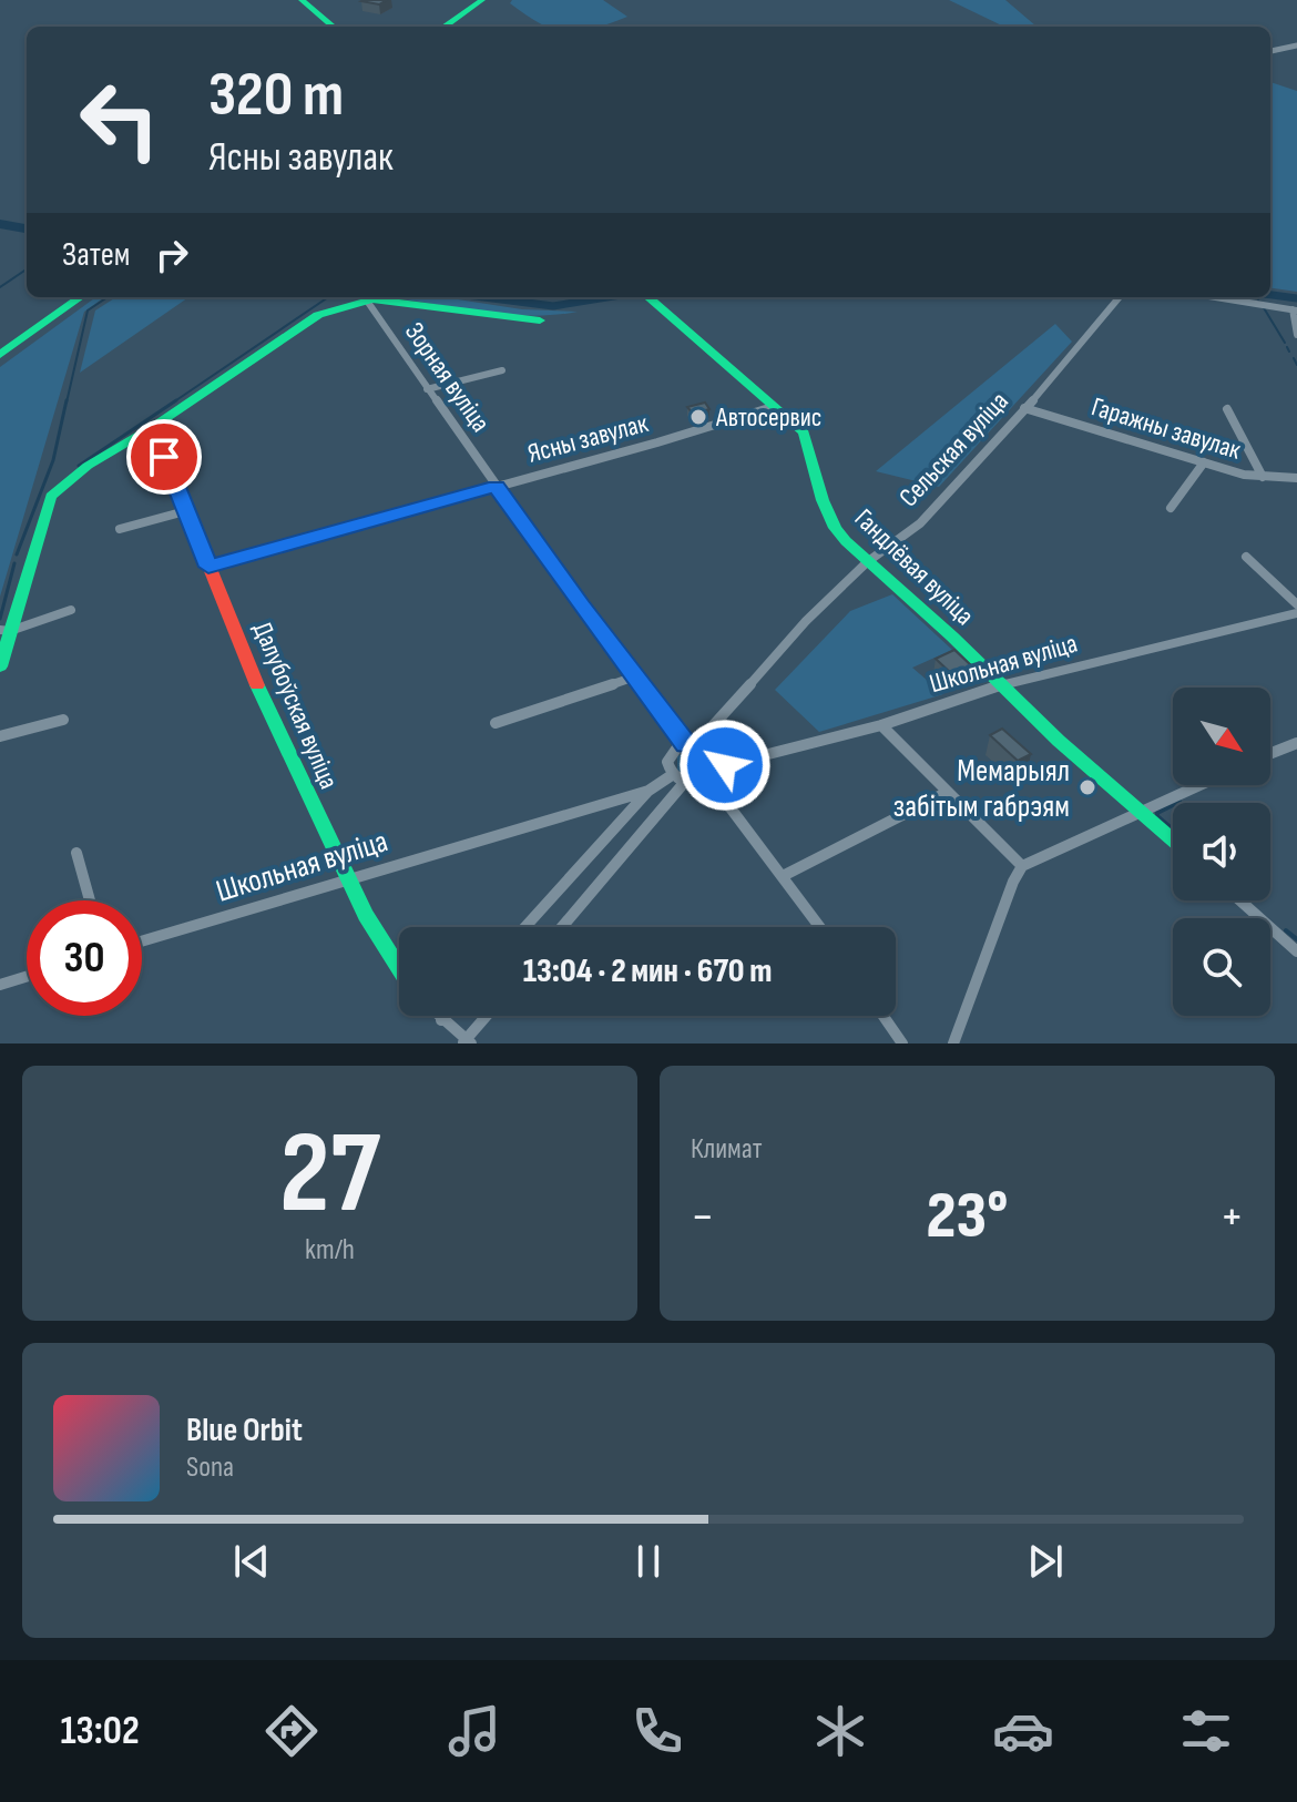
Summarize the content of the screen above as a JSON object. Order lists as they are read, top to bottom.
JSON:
{
  "streets": {
    "main road": ["Гандлёвая вуліца", "Далубоўская вуліца"],
    "street": [
      "Зорная вуліца",
      "Гаражны завулак",
      "Ясны завулак",
      "Сельская вуліца",
      "Школьная вуліца"
    ]
  },
  "crossings": [
    ["Зорная вуліца", "Ясны завулак"],
    ["Зорная вуліца", "Сельская вуліца"],
    ["Зорная вуліца", "Школьная вуліца"],
    ["Гаражны завулак", "Сельская вуліца"],
    ["Ясны завулак", "Гандлёвая вуліца"],
    ["Ясны завулак", "Далубоўская вуліца"],
    ["Сельская вуліца", "Гандлёвая вуліца"],
    ["Сельская вуліца", "Школьная вуліца"],
    ["Гандлёвая вуліца", "Школьная вуліца"],
    ["Школьная вуліца", "Далубоўская вуліца"]
  ],
  "places": ["Автосервис", "Мемарыял забітым габрэям"],
  "north": "bottom right",
  "page": {
    "turn": ["320 m", "Ясны завулак"],
    "then": "Затем",
    "limit": "30",
    "trip": "13:04 · 2 мин · 670 m",
    "tile": [
      ["27", "km/h"],
      "Климат"
    ],
    "heat": ["−", "23°", "+"],
    "song": ["Blue Orbit", "Sona"],
    "tabs": "13:02"
  }
}
